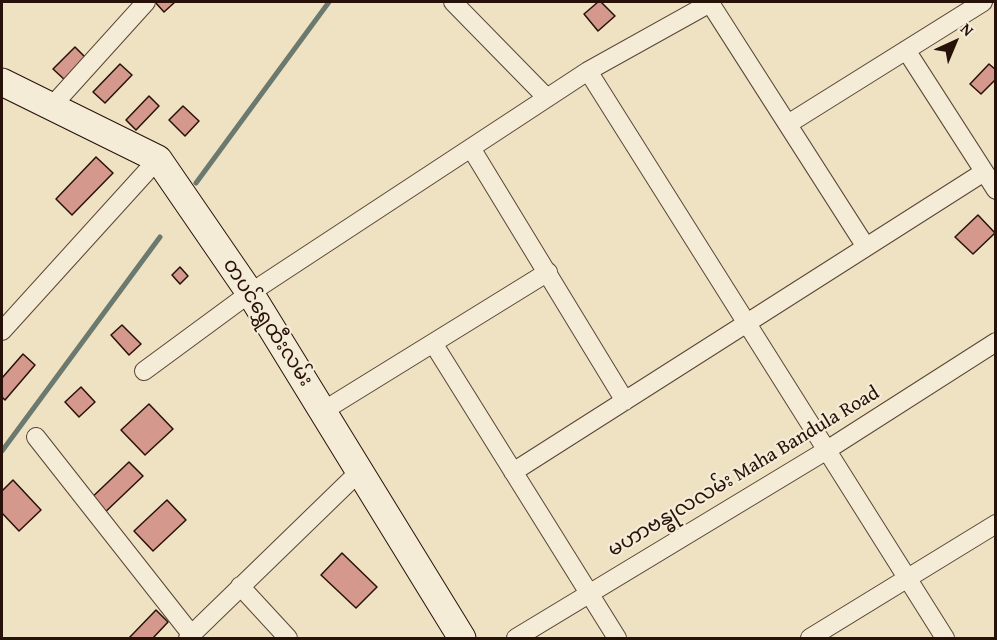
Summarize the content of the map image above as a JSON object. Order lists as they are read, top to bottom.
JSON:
{
  "streets": {
    "street": ["တပင်ရွှေထီးလမ်း", "မဟာဗန္ဓုလလမ်း Maha Bandula Road"]
  },
  "north": "top right"
}
